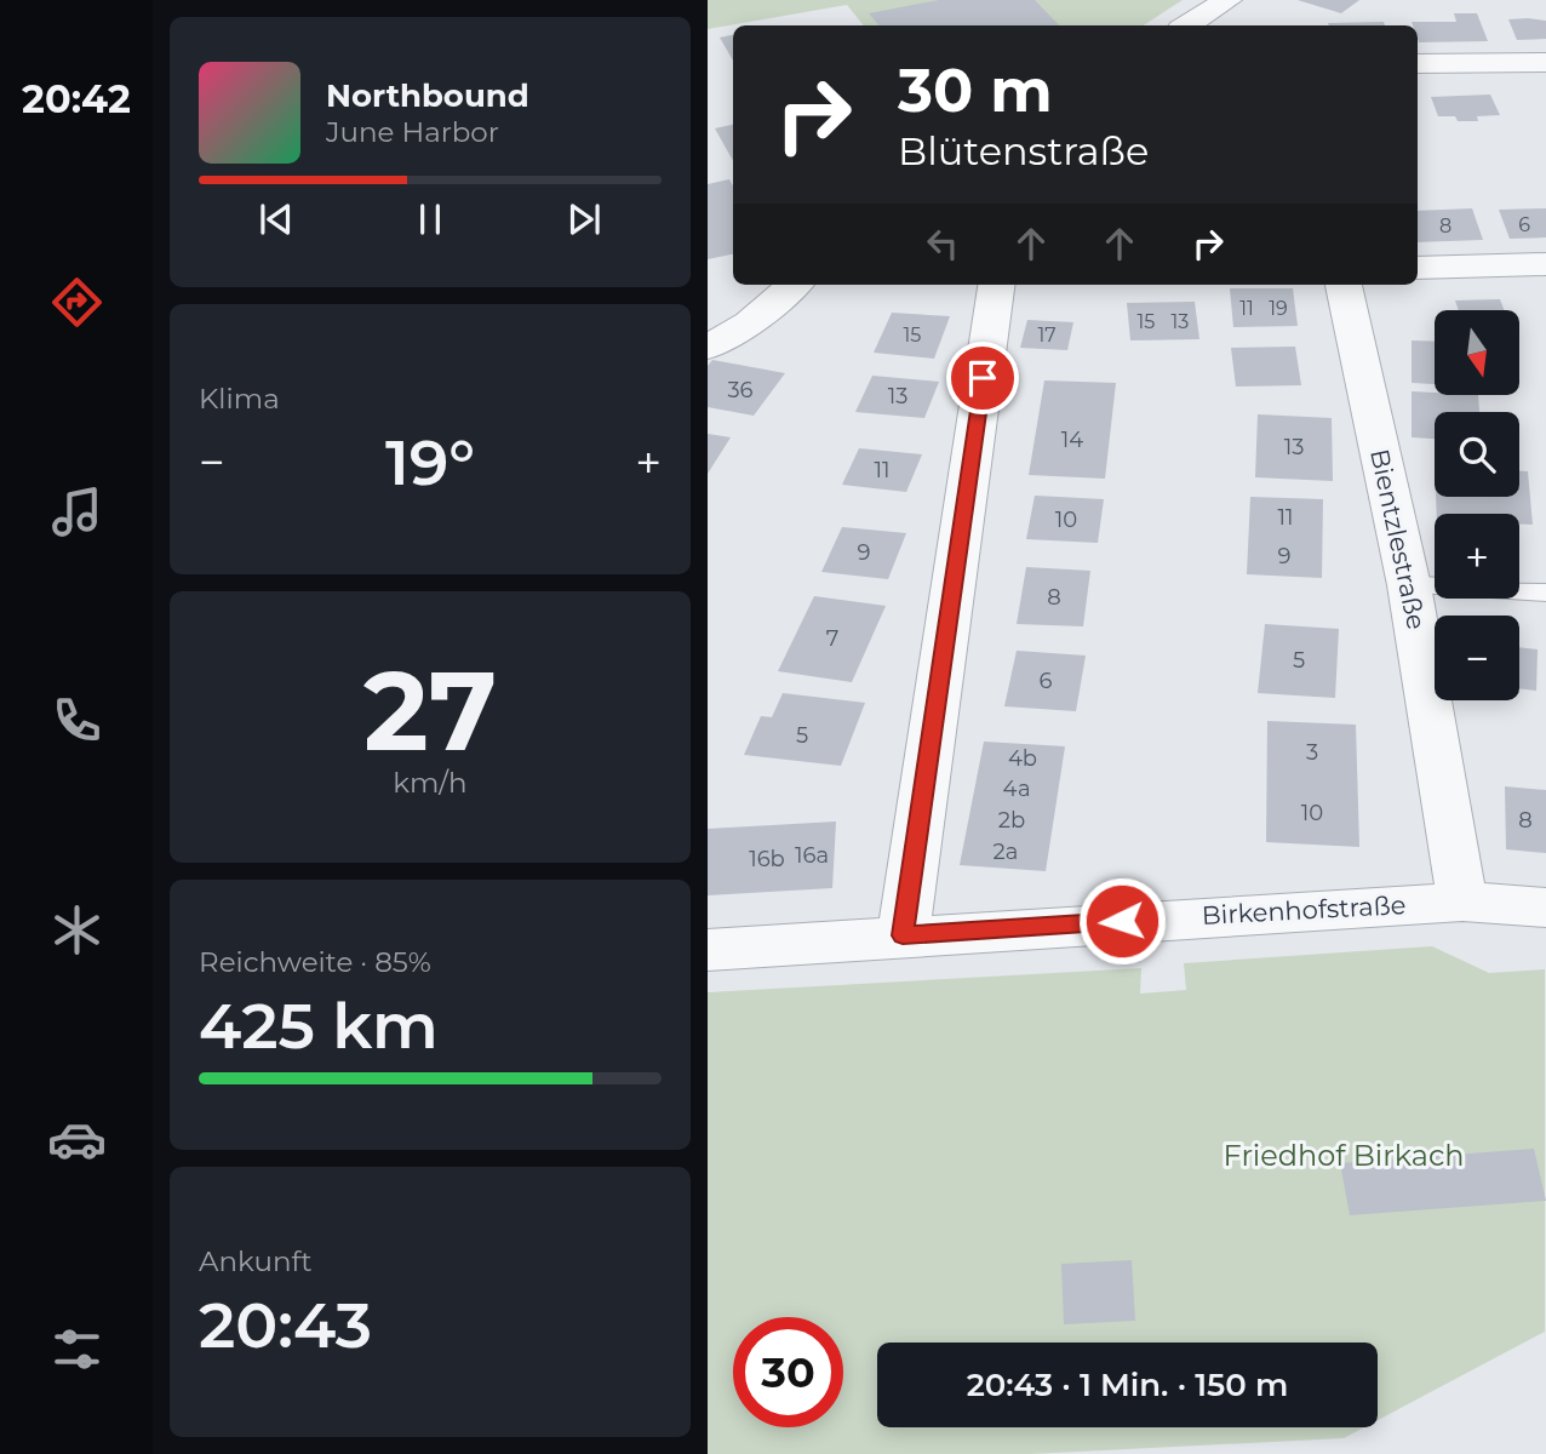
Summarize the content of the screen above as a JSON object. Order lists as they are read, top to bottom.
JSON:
{
  "streets": {
    "street": ["Bientzlestraße", "Birkenhofstraße"]
  },
  "crossings": [
    ["Bientzlestraße", "Birkenhofstraße"]
  ],
  "parks": ["Friedhof Birkach"],
  "house_numbers": [
    "6",
    "8",
    "11",
    "19",
    "15",
    "13",
    "15",
    "17",
    "36",
    "13",
    "14",
    "13",
    "11",
    "11",
    "10",
    "9",
    "9",
    "8",
    "7",
    "5",
    "6",
    "5",
    "3",
    "4b",
    "4a",
    "10",
    "2b",
    "8",
    "2a",
    "16a",
    "16b"
  ],
  "north": "bottom",
  "page": {
    "tabs": "20:42",
    "turn": ["30 m", "Blütenstraße"],
    "song": ["Northbound", "June Harbor"],
    "tile": [
      "Klima",
      ["27", "km/h"],
      ["Reichweite · 85%", "425 km"],
      ["Ankunft", "20:43"]
    ],
    "map_buttons": ["+", "−"],
    "heat": ["−", "19°", "+"],
    "limit": "30",
    "trip": "20:43 · 1 Min. · 150 m"
  }
}
